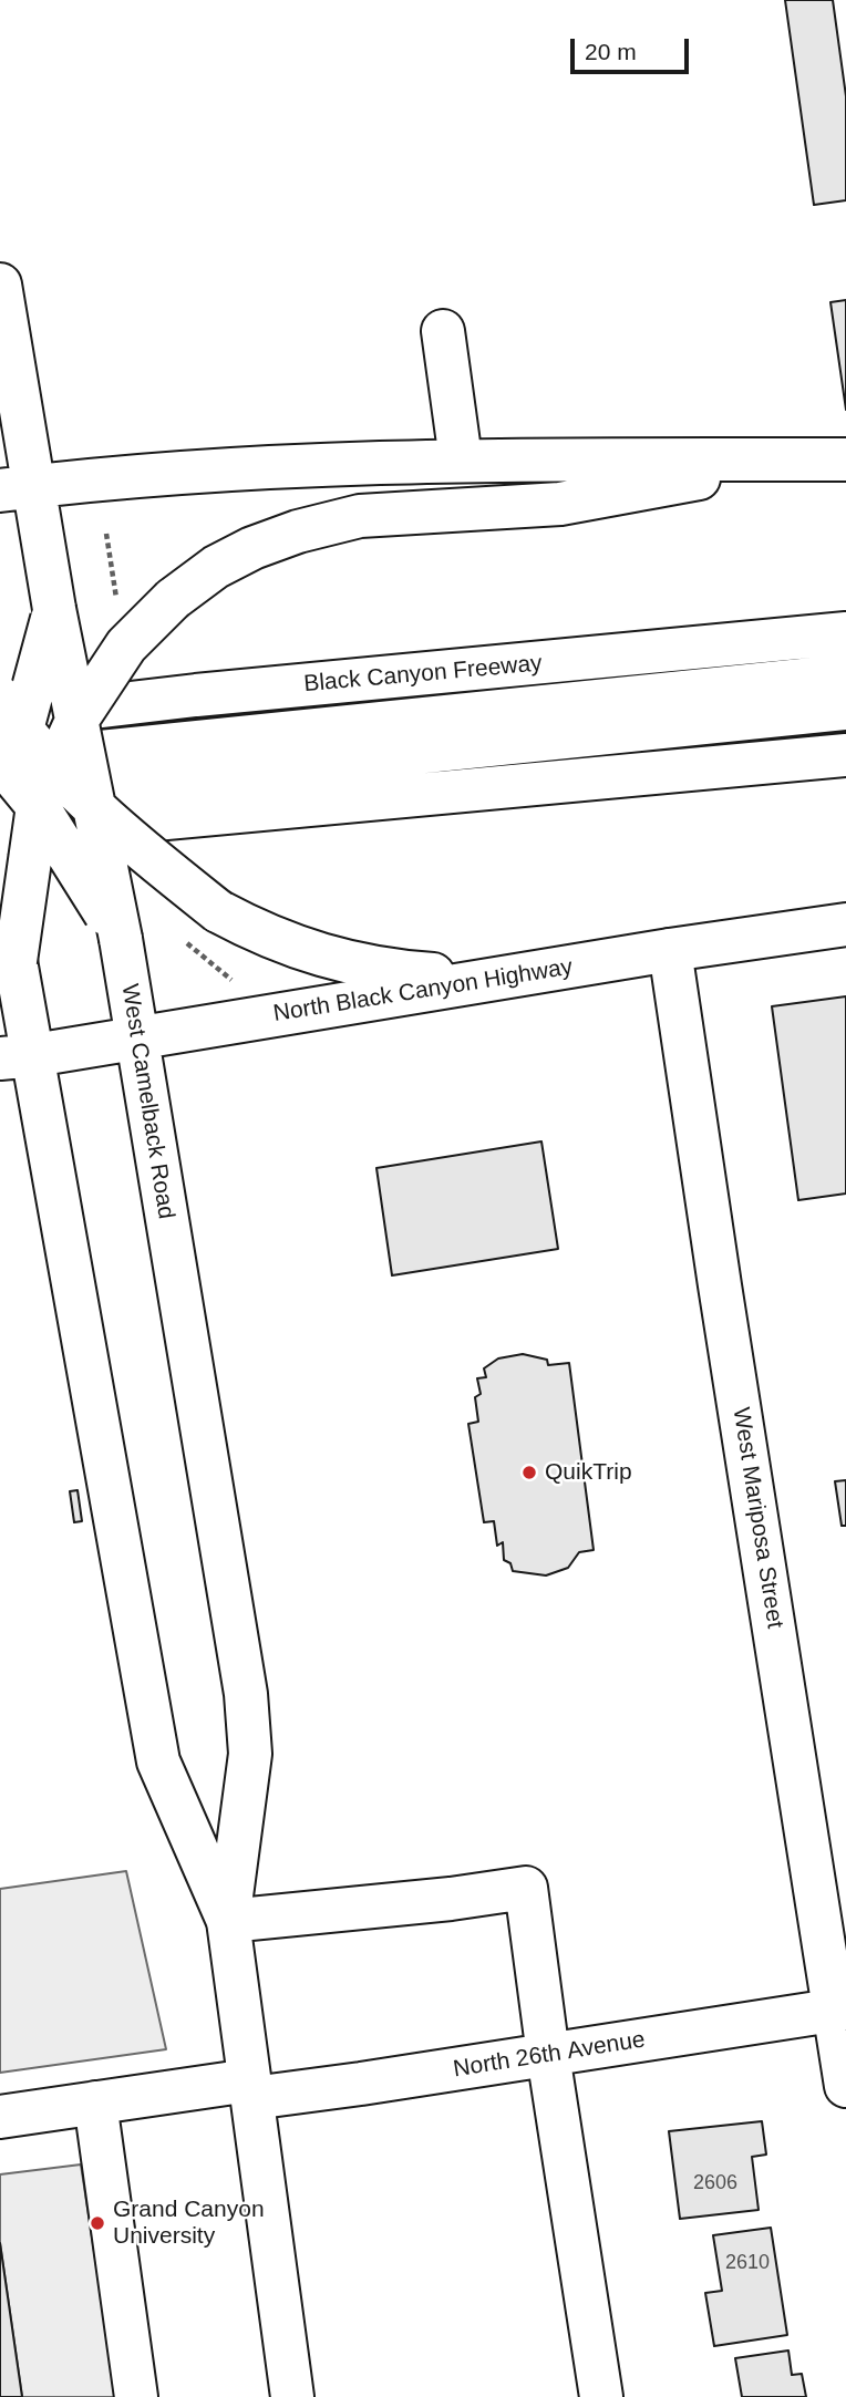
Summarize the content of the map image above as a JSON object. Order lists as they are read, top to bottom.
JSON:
{
  "streets": {
    "main road": [
      "Black Canyon Freeway",
      "North Black Canyon Highway",
      "West Camelback Road",
      "West Mariposa Street",
      "North 26th Avenue"
    ]
  },
  "crossings": [
    ["North Black Canyon Highway", "West Camelback Road"],
    ["North Black Canyon Highway", "West Mariposa Street"],
    ["West Camelback Road", "North 26th Avenue"],
    ["West Mariposa Street", "North 26th Avenue"]
  ],
  "places": ["QuikTrip", "Grand Canyon University"],
  "house_numbers": ["2606", "2610"],
  "scale_bar": "20 m"
}
